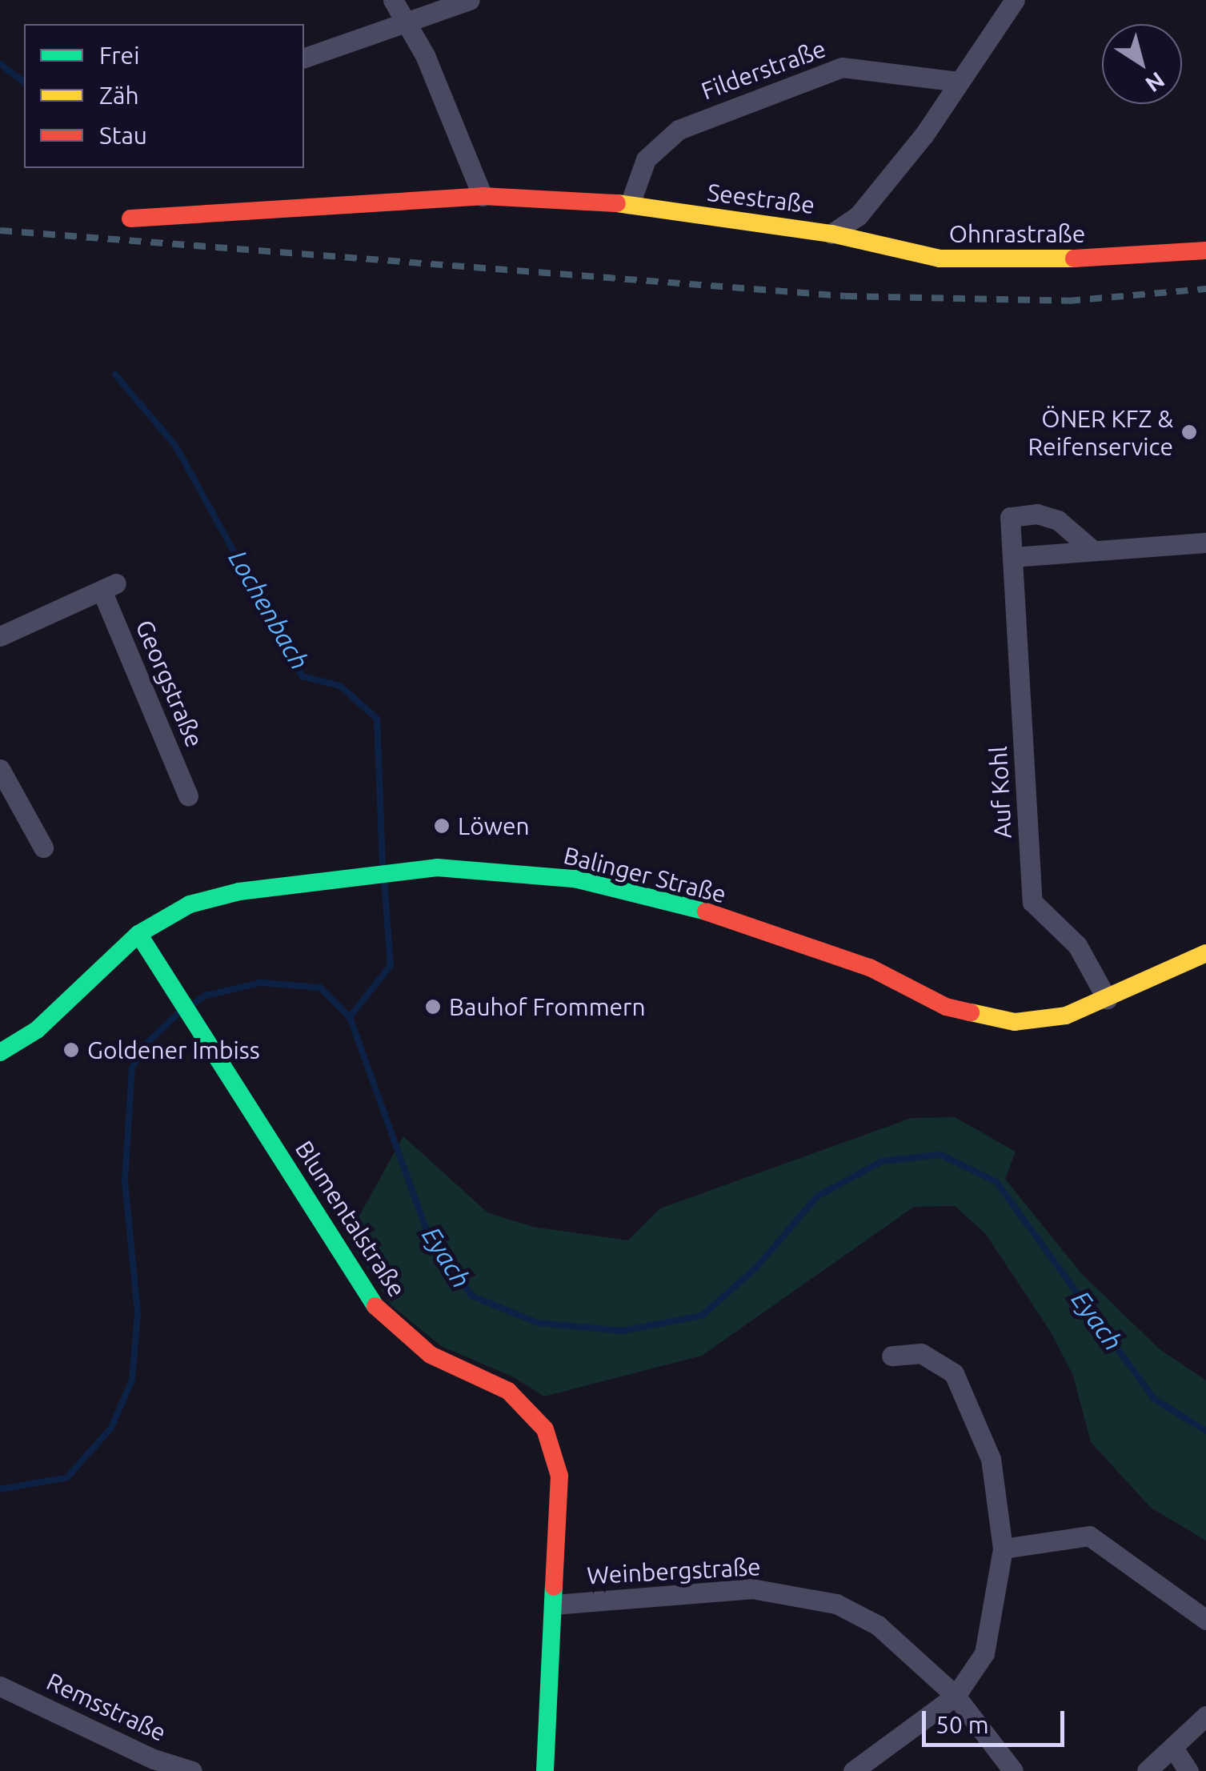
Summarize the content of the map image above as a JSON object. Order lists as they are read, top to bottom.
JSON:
{
  "streets": {
    "street": [
      "Filderstraße",
      "Seestraße",
      "Ohnrastraße",
      "Georgstraße",
      "Auf Kohl",
      "Balinger Straße",
      "Blumentalstraße",
      "Weinbergstraße",
      "Remsstraße"
    ]
  },
  "crossings": [
    ["Filderstraße", "Seestraße"],
    ["Seestraße", "Ohnrastraße"],
    ["Auf Kohl", "Balinger Straße"],
    ["Balinger Straße", "Blumentalstraße"],
    ["Blumentalstraße", "Weinbergstraße"]
  ],
  "water": ["Lochenbach", "Eyach"],
  "places": [
    "ÖNER KFZ & Reifenservice",
    "Löwen",
    "Bauhof Frommern",
    "Goldener Imbiss"
  ],
  "legend": ["Frei", "Zäh", "Stau"],
  "scale_bar": "50 m",
  "north": "bottom right"
}
